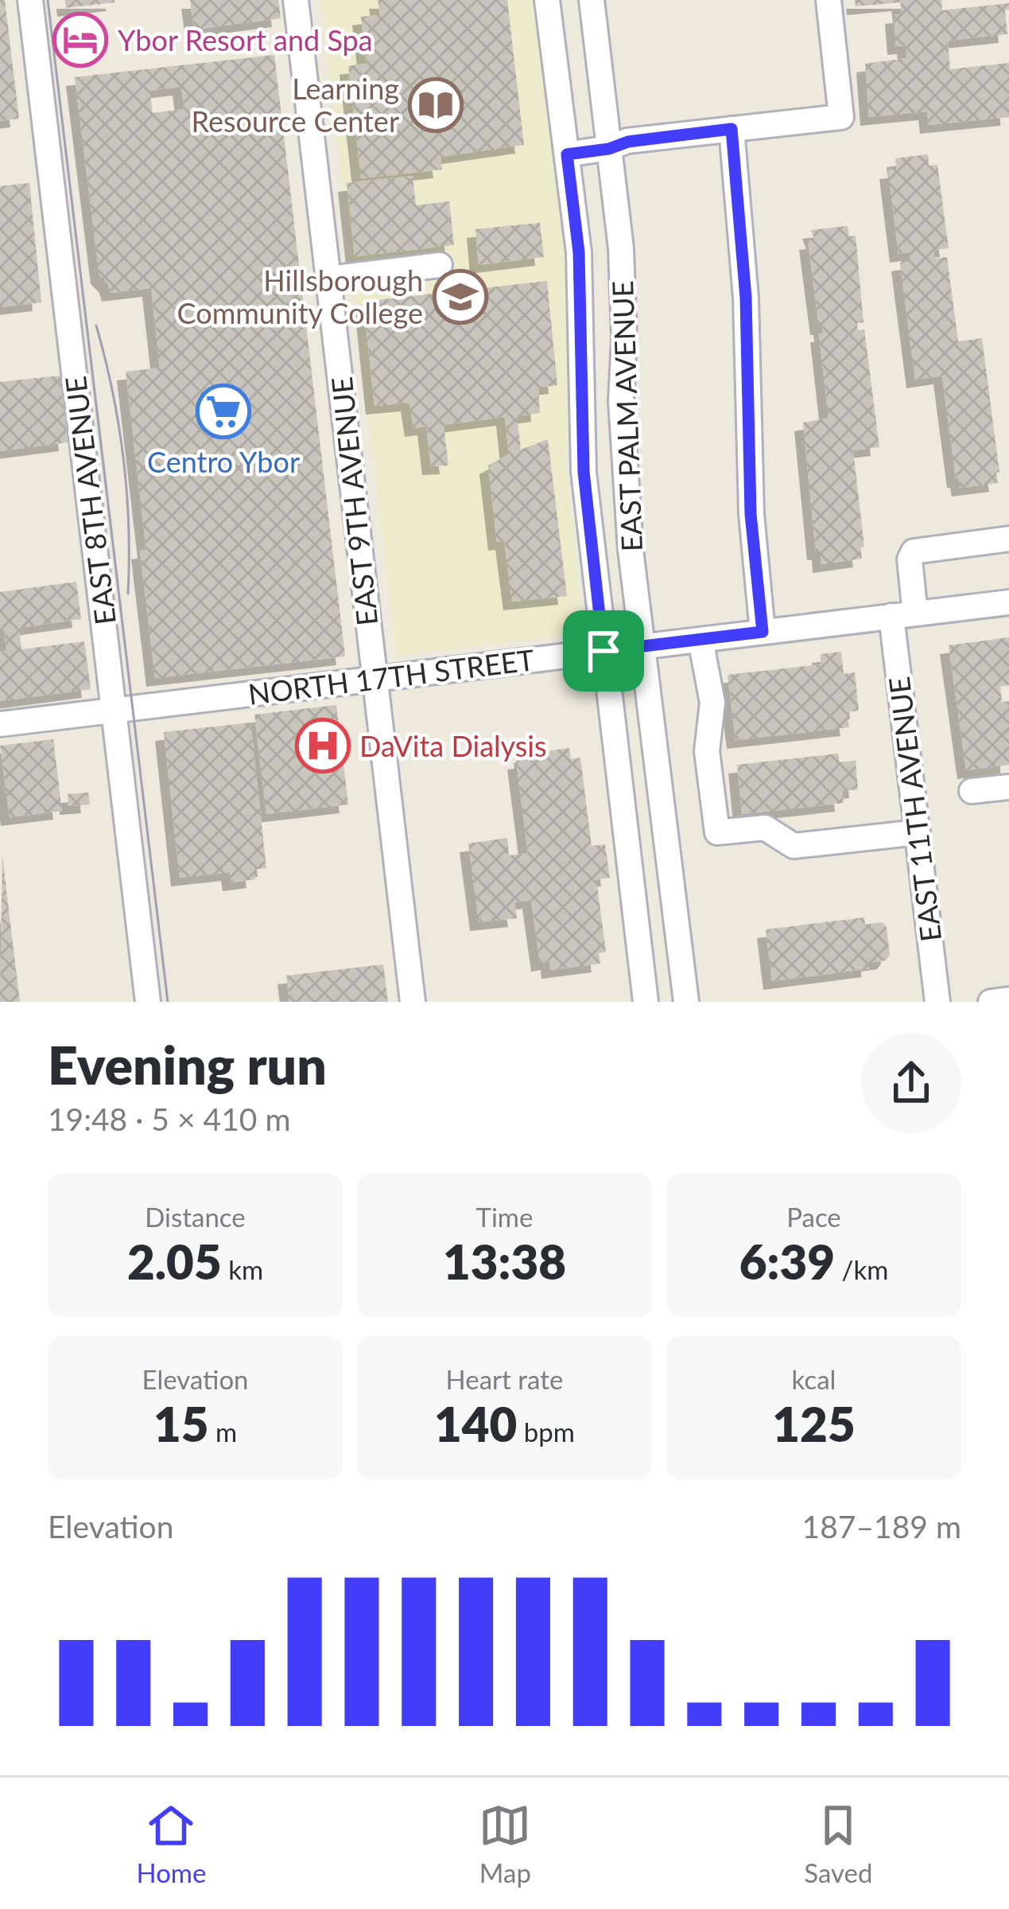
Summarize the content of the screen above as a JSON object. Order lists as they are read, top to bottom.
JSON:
{
  "streets": {
    "street": [
      "EAST PALM AVENUE",
      "EAST 8TH AVENUE",
      "EAST 9TH AVENUE",
      "NORTH 17TH STREET",
      "EAST 11TH AVENUE"
    ]
  },
  "crossings": [
    ["EAST PALM AVENUE", "NORTH 17TH STREET"],
    ["EAST 8TH AVENUE", "NORTH 17TH STREET"],
    ["EAST 9TH AVENUE", "NORTH 17TH STREET"],
    ["NORTH 17TH STREET", "EAST 11TH AVENUE"]
  ],
  "places": {
    "hotel": ["Ybor Resort and Spa"],
    "library": ["Learning Resource Center"],
    "school or university": ["Hillsborough Community College"],
    "supermarket": ["Centro Ybor"],
    "hospital": ["DaVita Dialysis"]
  },
  "page": {
    "heading": ["Evening run", "19:48 · 5 × 410 m"],
    "stats": [
      ["Distance", "2.05 km"],
      ["Time", "13:38"],
      ["Pace", "6:39 /km"],
      ["Elevation", "15 m"],
      ["Heart rate", "140 bpm"],
      ["kcal", "125"]
    ],
    "chart": ["Elevation", "187–189 m"],
    "tabs": ["Home", "Map", "Saved"]
  }
}
